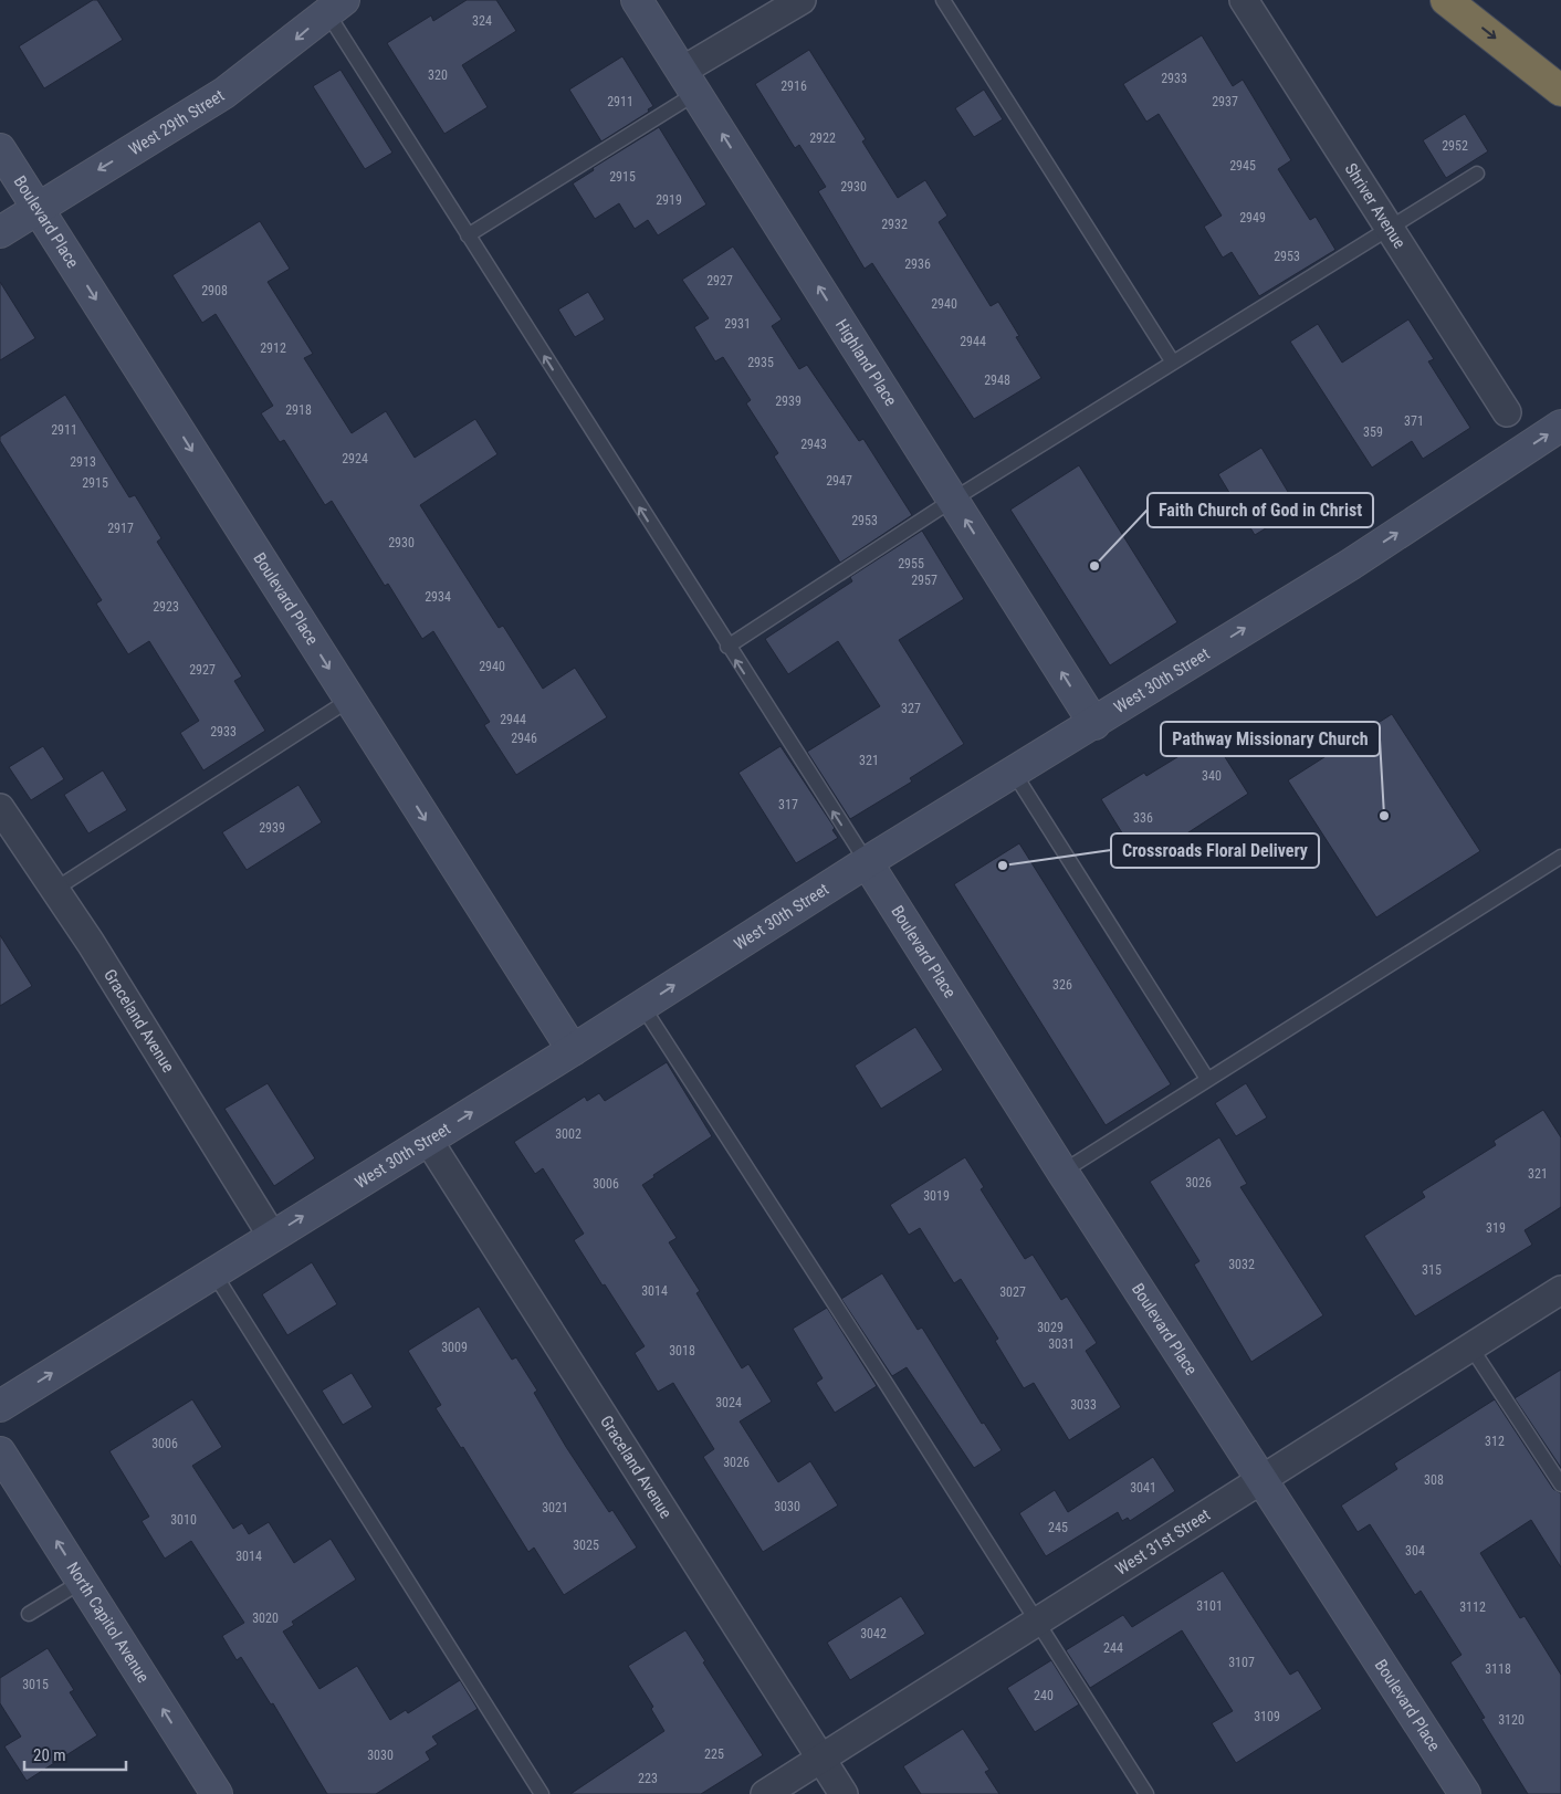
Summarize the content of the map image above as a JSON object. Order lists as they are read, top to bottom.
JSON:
{
  "streets": {
    "street": [
      "West 29th Street",
      "Shriver Avenue",
      "Boulevard Place",
      "Highland Place",
      "West 30th Street",
      "Graceland Avenue",
      "West 31st Street",
      "North Capitol Avenue"
    ]
  },
  "crossings": [
    ["West 29th Street", "Boulevard Place"],
    ["Boulevard Place", "West 30th Street"],
    ["Boulevard Place", "West 31st Street"],
    ["Highland Place", "West 30th Street"],
    ["West 30th Street", "Graceland Avenue"],
    ["Graceland Avenue", "West 31st Street"]
  ],
  "one_way": [
    "West 29th Street",
    "Boulevard Place",
    "Highland Place",
    "West 30th Street",
    "North Capitol Avenue"
  ],
  "places": ["Faith Church of God in Christ", "Pathway Missionary Church", "Crossroads Floral Delivery"],
  "house_numbers": [
    "324",
    "320",
    "2933",
    "2916",
    "2911",
    "2937",
    "2922",
    "2952",
    "2945",
    "2915",
    "2930",
    "2919",
    "2949",
    "2932",
    "2953",
    "2936",
    "2927",
    "2908",
    "2940",
    "2931",
    "2944",
    "2912",
    "2935",
    "2948",
    "2939",
    "2918",
    "371",
    "2911",
    "359",
    "2943",
    "2924",
    "2913",
    "2947",
    "2915",
    "2953",
    "2917",
    "2930",
    "2955",
    "2957",
    "2934",
    "2923",
    "2940",
    "2927",
    "327",
    "2944",
    "2933",
    "2946",
    "321",
    "340",
    "317",
    "336",
    "2939",
    "326",
    "3002",
    "321",
    "3026",
    "3006",
    "3019",
    "319",
    "3032",
    "315",
    "3014",
    "3027",
    "3029",
    "3031",
    "3009",
    "3018",
    "3024",
    "3033",
    "312",
    "3006",
    "3026",
    "308",
    "3041",
    "3030",
    "3021",
    "3010",
    "245",
    "3025",
    "304",
    "3014",
    "3101",
    "3112",
    "3020",
    "3042",
    "244",
    "3107",
    "3118",
    "3015",
    "240",
    "3109",
    "3120",
    "225",
    "3030",
    "223"
  ],
  "scale_bar": "20 m"
}
